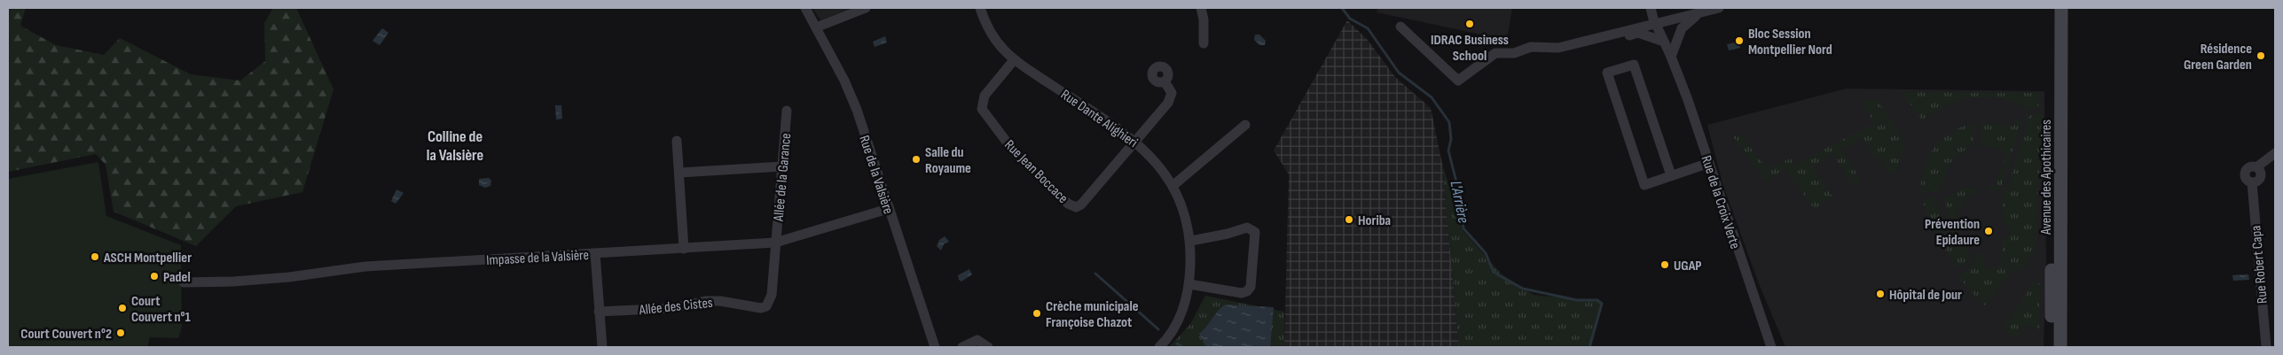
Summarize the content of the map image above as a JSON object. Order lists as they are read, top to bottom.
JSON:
{
  "streets": {
    "main road": ["Avenue des Apothicaires"],
    "street": [
      "Rue Dante Alighieri",
      "Rue Jean Boccace",
      "Rue de la Valsière",
      "Allée de la Garance",
      "Rue de la Croix Verte",
      "Impasse de la Valsière",
      "Rue Robert Capa",
      "Allée des Cistes"
    ]
  },
  "crossings": [
    ["Rue Dante Alighieri", "Rue Jean Boccace"],
    ["Rue de la Valsière", "Impasse de la Valsière"],
    ["Allée de la Garance", "Impasse de la Valsière"],
    ["Allée de la Garance", "Allée des Cistes"],
    ["Impasse de la Valsière", "Allée des Cistes"]
  ],
  "districts": ["Colline de la Valsière"],
  "water": ["L'Arrière"],
  "places": [
    "IDRAC Business School",
    "Bloc Session Montpellier Nord",
    "Résidence Green Garden",
    "Salle du Royaume",
    "Horiba",
    "Prévention Epidaure",
    "ASCH Montpellier",
    "UGAP",
    "Padel",
    "Hôpital de Jour",
    "Court Couvert n°1",
    "Crèche municipale Françoise Chazot",
    "Court Couvert n°2"
  ]
}
